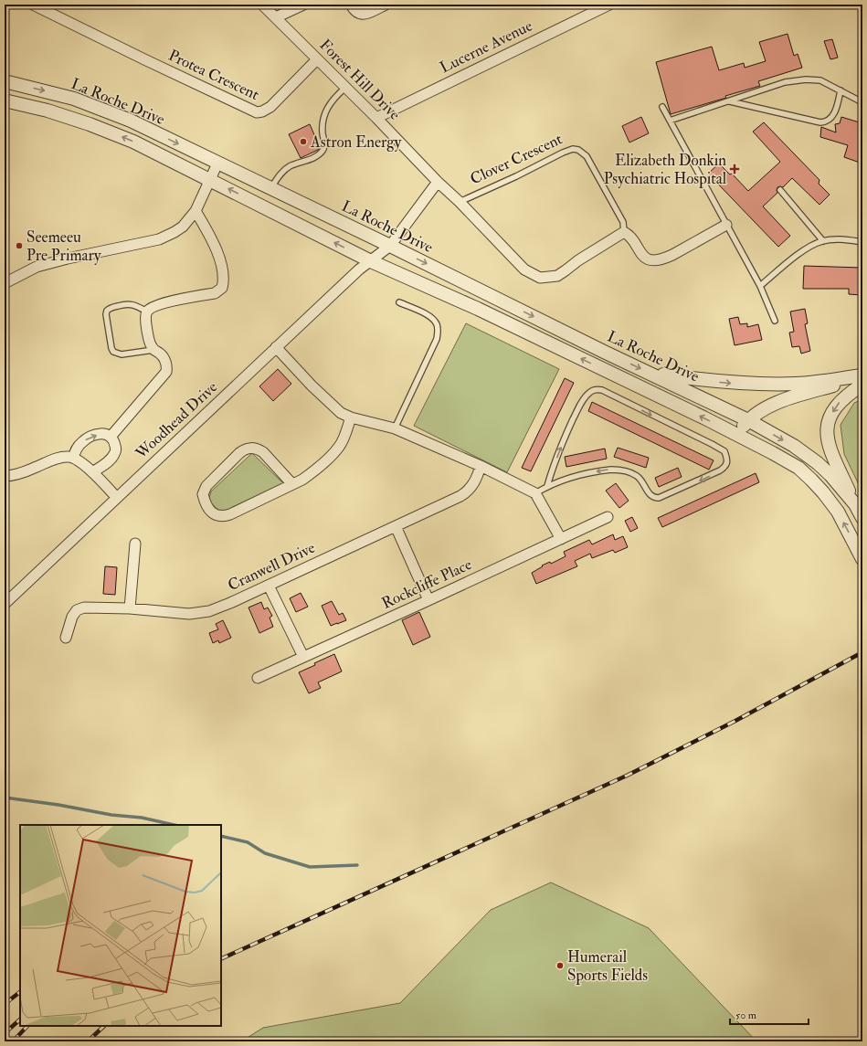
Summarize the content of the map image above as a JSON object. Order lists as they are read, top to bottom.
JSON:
{
  "streets": {
    "street": [
      "Lucerne Avenue",
      "Protea Crescent",
      "Forest Hill Drive",
      "La Roche Drive",
      "Clover Crescent",
      "Woodhead Drive",
      "Cranwell Drive",
      "Rockcliffe Place"
    ]
  },
  "crossings": [
    ["Lucerne Avenue", "Forest Hill Drive"],
    ["Protea Crescent", "Forest Hill Drive"],
    ["Forest Hill Drive", "Clover Crescent"],
    ["La Roche Drive", "Woodhead Drive"]
  ],
  "places": {
    "other": ["Astron Energy", "Seemeeu Pre Primary", "Humerail Sports Fields"],
    "health": ["Elizabeth Donkin Psychiatric Hospital"]
  },
  "scale_bar": "50 m"
}
